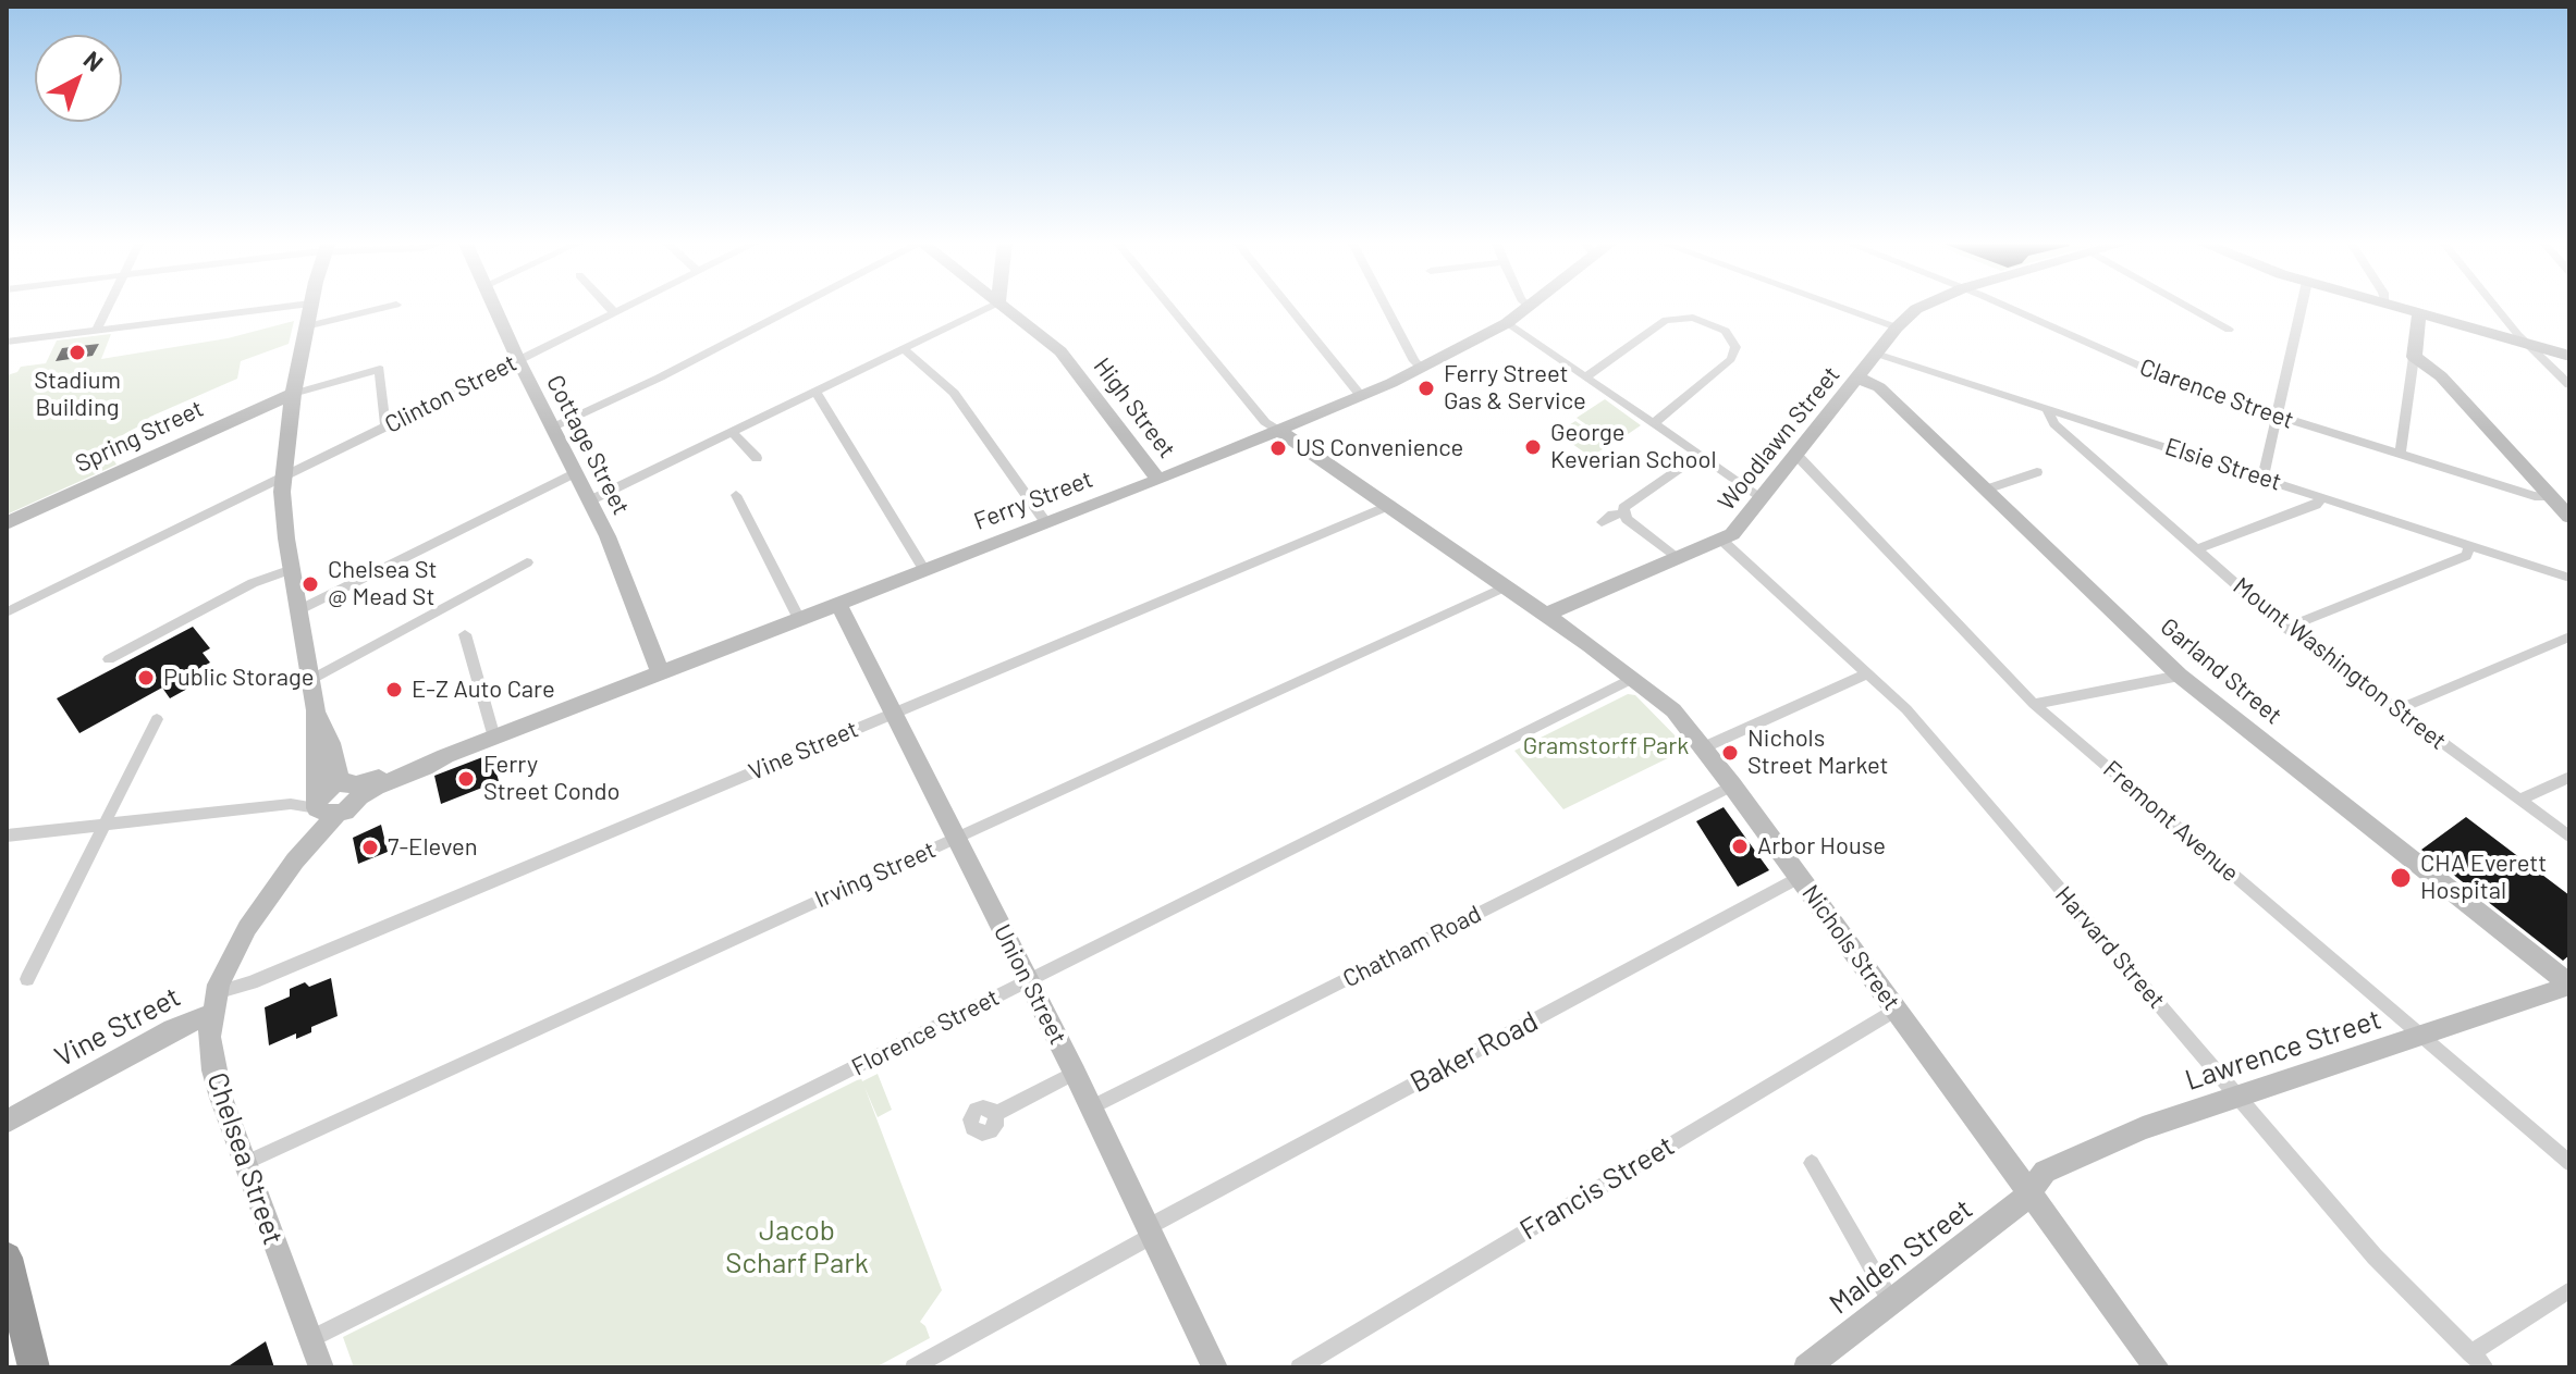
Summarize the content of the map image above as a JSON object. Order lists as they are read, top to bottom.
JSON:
{
  "streets": {
    "street": [
      "Clinton Street",
      "Clarence Street",
      "High Street",
      "Spring Street",
      "Woodlawn Street",
      "Cottage Street",
      "Elsie Street",
      "Ferry Street",
      "Mount Washington Street",
      "Garland Street",
      "Vine Street",
      "Fremont Avenue",
      "Irving Street",
      "Chatham Road",
      "Nichols Street",
      "Harvard Street",
      "Union Street",
      "Florence Street",
      "Lawrence Street",
      "Baker Road",
      "Chelsea Street",
      "Francis Street",
      "Malden Street"
    ]
  },
  "crossings": [
    ["Clinton Street", "Cottage Street"],
    ["High Street", "Ferry Street"],
    ["Woodlawn Street", "Elsie Street"],
    ["Woodlawn Street", "Garland Street"],
    ["Woodlawn Street", "Fremont Avenue"],
    ["Woodlawn Street", "Nichols Street"],
    ["Woodlawn Street", "Harvard Street"],
    ["Cottage Street", "Ferry Street"],
    ["Elsie Street", "Mount Washington Street"],
    ["Ferry Street", "Nichols Street"],
    ["Ferry Street", "Union Street"],
    ["Ferry Street", "Chelsea Street"],
    ["Garland Street", "Lawrence Street"],
    ["Vine Street", "Nichols Street"],
    ["Vine Street", "Union Street"],
    ["Vine Street", "Chelsea Street"],
    ["Fremont Avenue", "Lawrence Street"],
    ["Irving Street", "Nichols Street"],
    ["Irving Street", "Union Street"],
    ["Irving Street", "Chelsea Street"],
    ["Chatham Road", "Nichols Street"],
    ["Chatham Road", "Union Street"],
    ["Nichols Street", "Florence Street"],
    ["Nichols Street", "Lawrence Street"],
    ["Nichols Street", "Baker Road"],
    ["Nichols Street", "Francis Street"],
    ["Nichols Street", "Malden Street"],
    ["Harvard Street", "Lawrence Street"],
    ["Union Street", "Florence Street"],
    ["Union Street", "Baker Road"],
    ["Florence Street", "Chelsea Street"],
    ["Lawrence Street", "Malden Street"]
  ],
  "parks": ["Gramstorff Park", "Jacob Scharf Park"],
  "places": [
    "Stadium Building",
    "Ferry Street Gas & Service",
    "George Keverian School",
    "US Convenience",
    "Chelsea St @ Mead St",
    "Public Storage",
    "E-Z Auto Care",
    "Nichols Street Market",
    "Ferry Street Condo",
    "Arbor House",
    "7-Eleven",
    "CHA Everett Hospital"
  ],
  "north": "top right"
}
